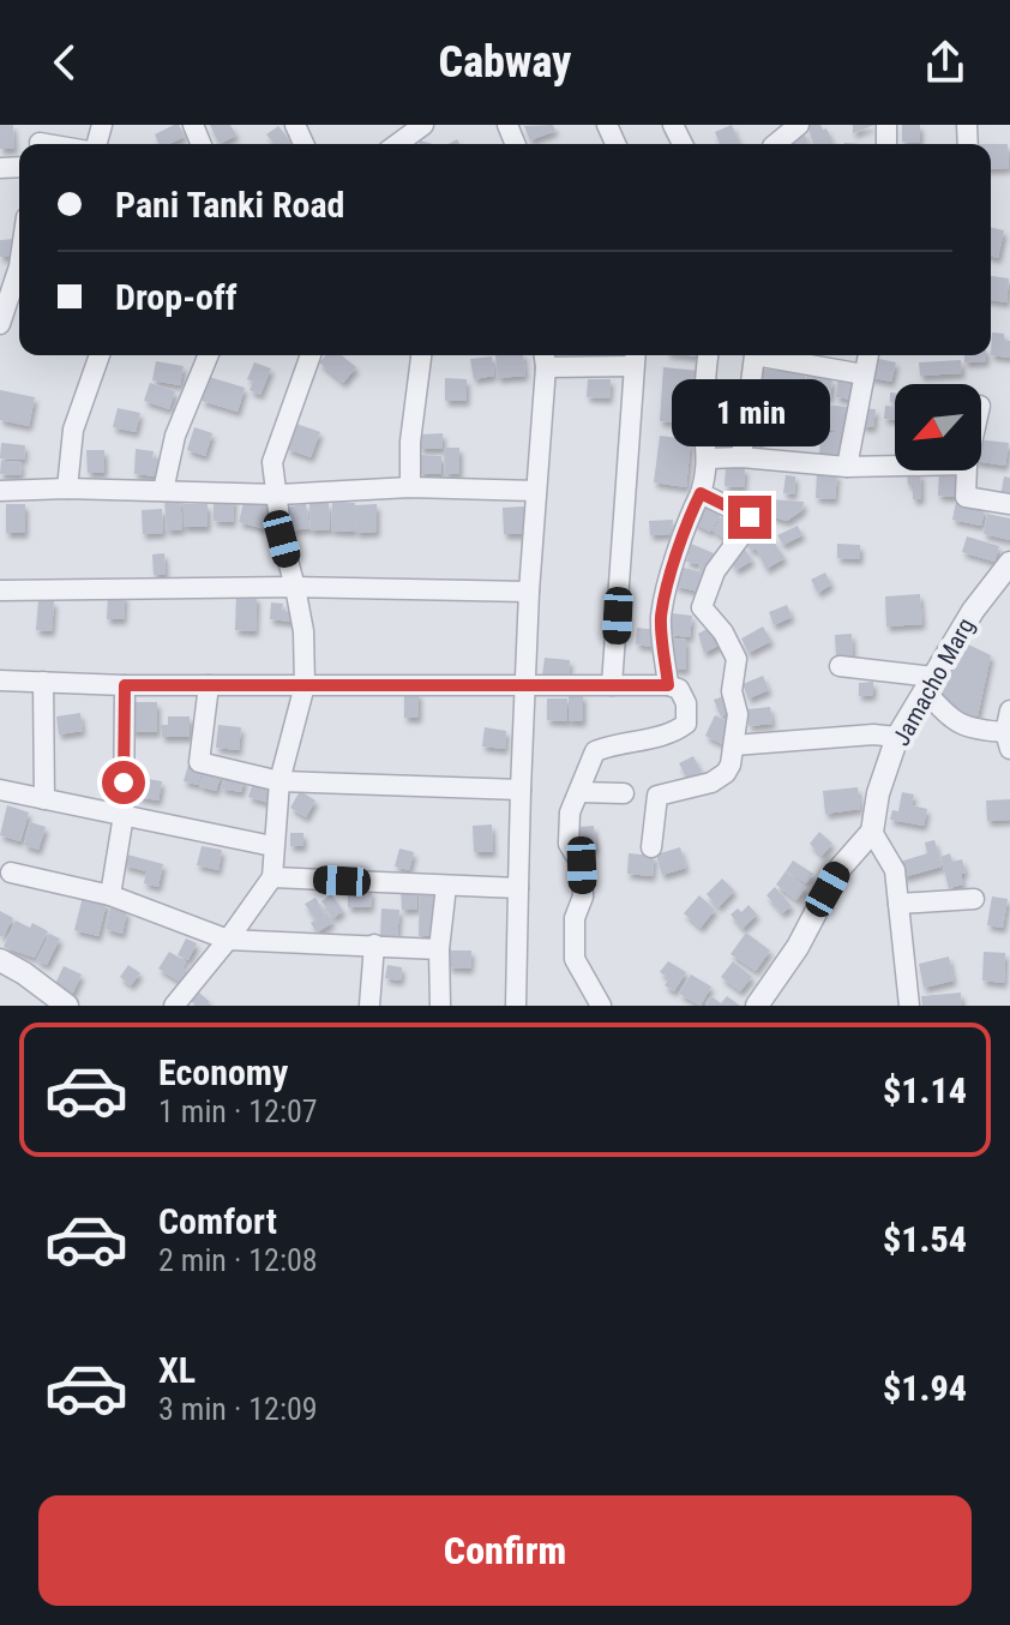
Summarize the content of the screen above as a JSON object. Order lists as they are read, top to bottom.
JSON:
{
  "streets": {
    "street": ["Jamacho Marg"]
  },
  "north": "bottom left",
  "page": {
    "header": "Cabway",
    "banner": ["Pani Tanki Road", "Drop-off"],
    "bubble": "1 min",
    "list": [
      {
        "name": "Economy",
        "note": "1 min · 12:07",
        "value": "$1.14"
      },
      {
        "name": "Comfort",
        "note": "2 min · 12:08",
        "value": "$1.54"
      },
      {
        "name": "XL",
        "note": "3 min · 12:09",
        "value": "$1.94"
      }
    ],
    "buttons": "Confirm"
  }
}
